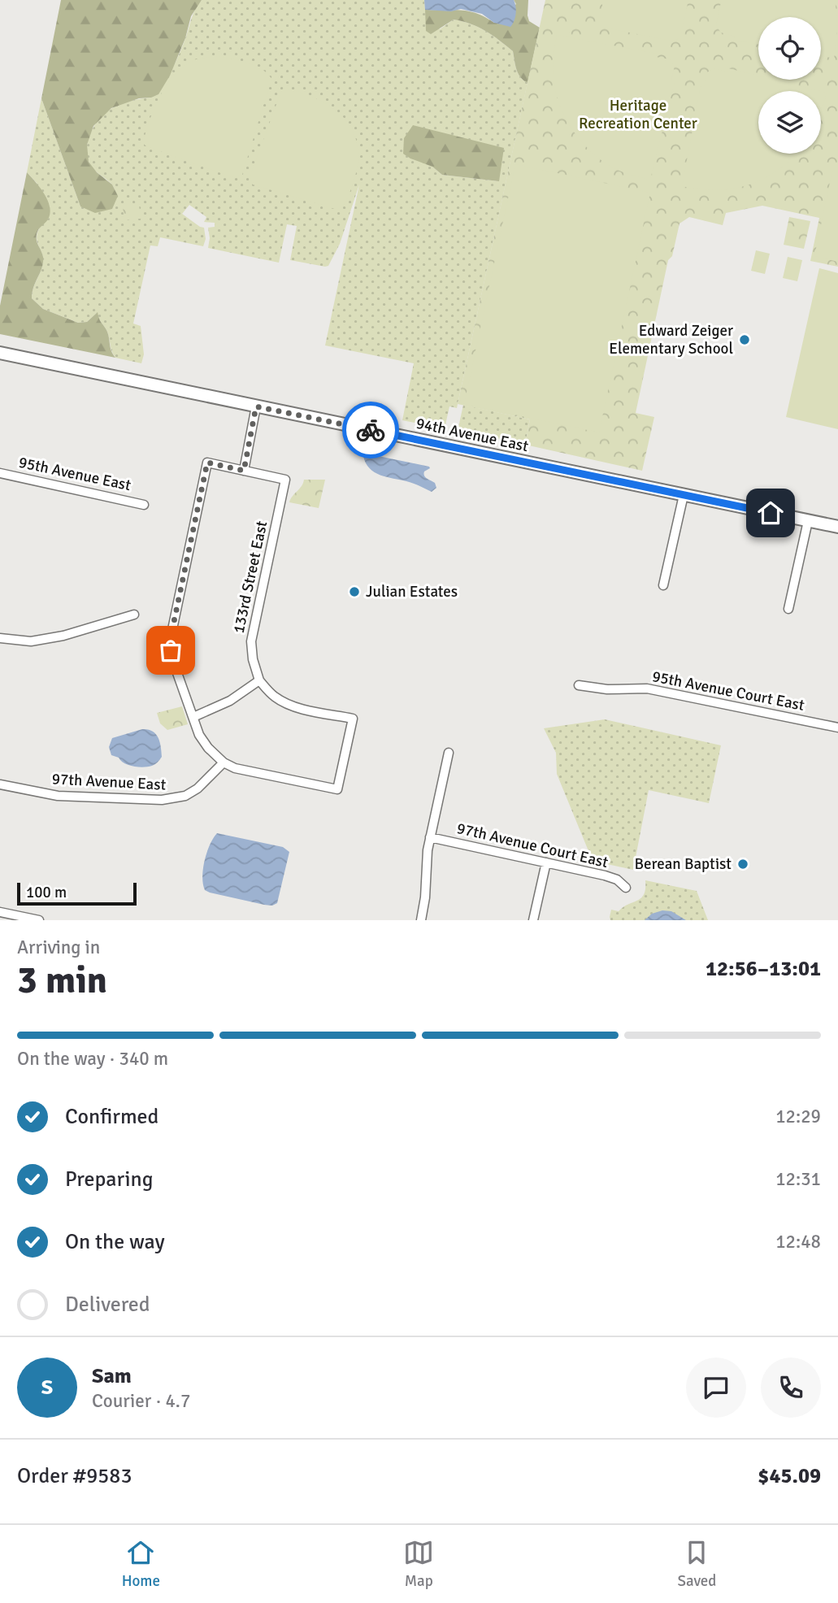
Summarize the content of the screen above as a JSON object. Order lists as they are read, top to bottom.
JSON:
{
  "streets": {
    "main road": ["94th Avenue East"],
    "street": [
      "95th Avenue East",
      "133rd Street East",
      "95th Avenue Court East",
      "97th Avenue East",
      "97th Avenue Court East"
    ]
  },
  "parks": ["Heritage Recreation Center"],
  "places": ["Edward Zeiger Elementary School", "Julian Estates", "Berean Baptist"],
  "scale_bar": "100 m",
  "page": {
    "scale": "100 m",
    "heading": ["3 min", "Arriving in", "12:56–13:01"],
    "panel": [
      "Sam",
      "Courier · 4.7",
      "Order #9583",
      "$45.09"
    ],
    "bar": "On the way · 340 m",
    "list": [
      ["Confirmed", "12:29"],
      ["Preparing", "12:31"],
      ["On the way", "12:48"],
      "Delivered"
    ],
    "round": "S",
    "tabs": ["Home", "Map", "Saved"]
  }
}
